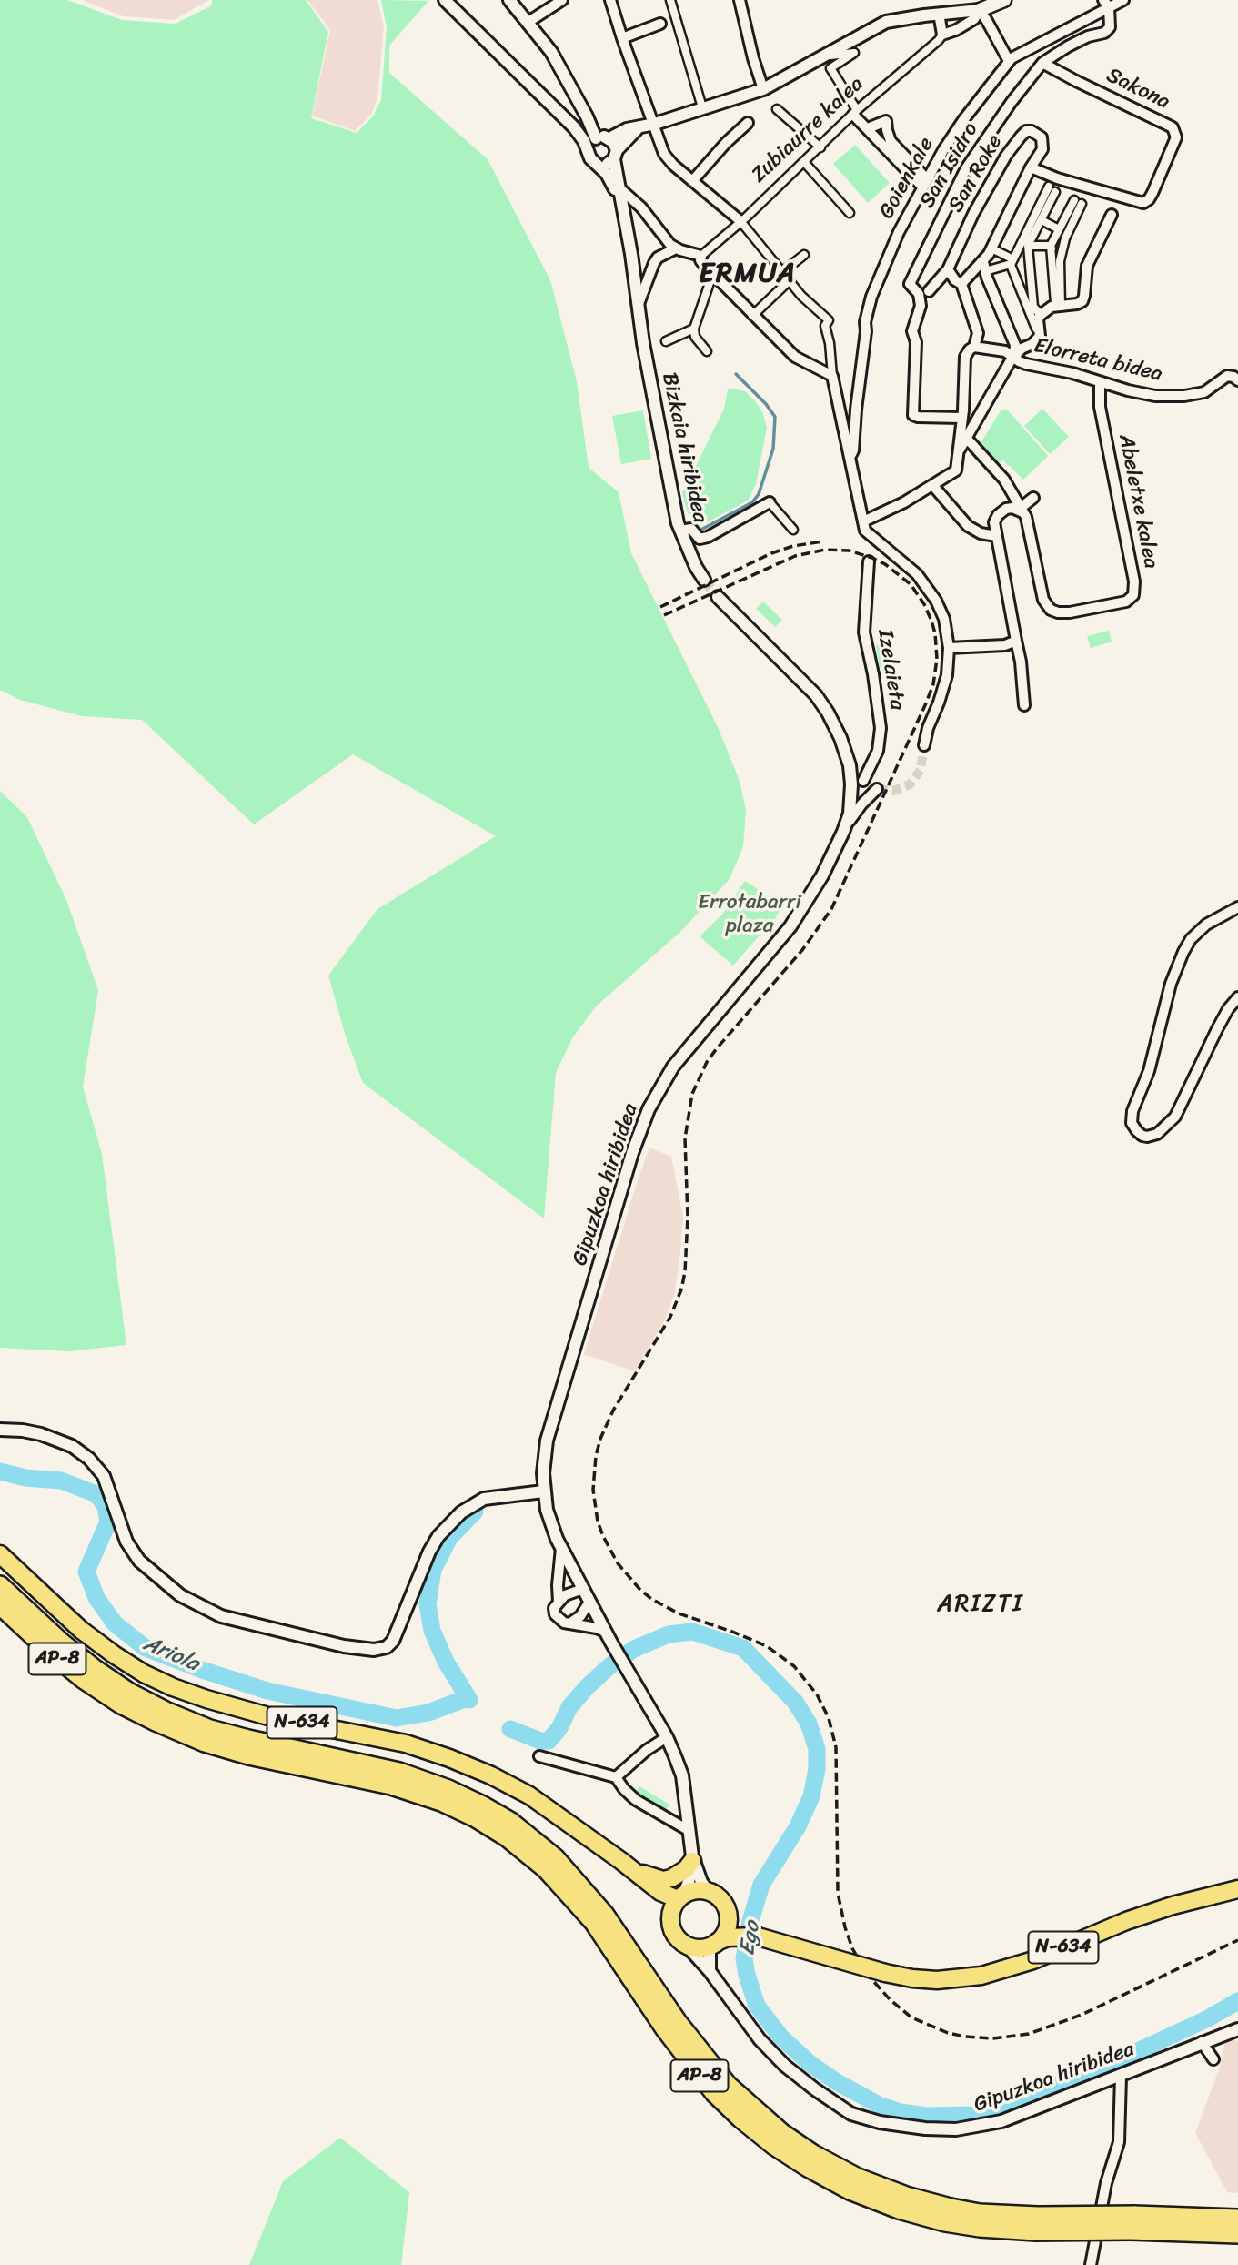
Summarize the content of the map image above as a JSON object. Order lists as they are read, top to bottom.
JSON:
{
  "streets": {
    "highway": ["AP-8", "N-634"],
    "street": [
      "Sakona",
      "Zubiaurre kalea",
      "San Isidro",
      "San Roke",
      "Goienkale",
      "Elorreta bidea",
      "Bizkaia hiribidea",
      "Abeletxe kalea",
      "Izelaieta",
      "Gipuzkoa hiribidea"
    ]
  },
  "crossings": [
    ["Sakona", "San Isidro"],
    ["Sakona", "San Roke"],
    ["San Isidro", "San Roke"],
    ["Elorreta bidea", "Abeletxe kalea"]
  ],
  "districts": ["ERMUA", "ARIZTI"],
  "water": ["Ariola", "Ego"],
  "parks": ["Errotabarri plaza"]
}
